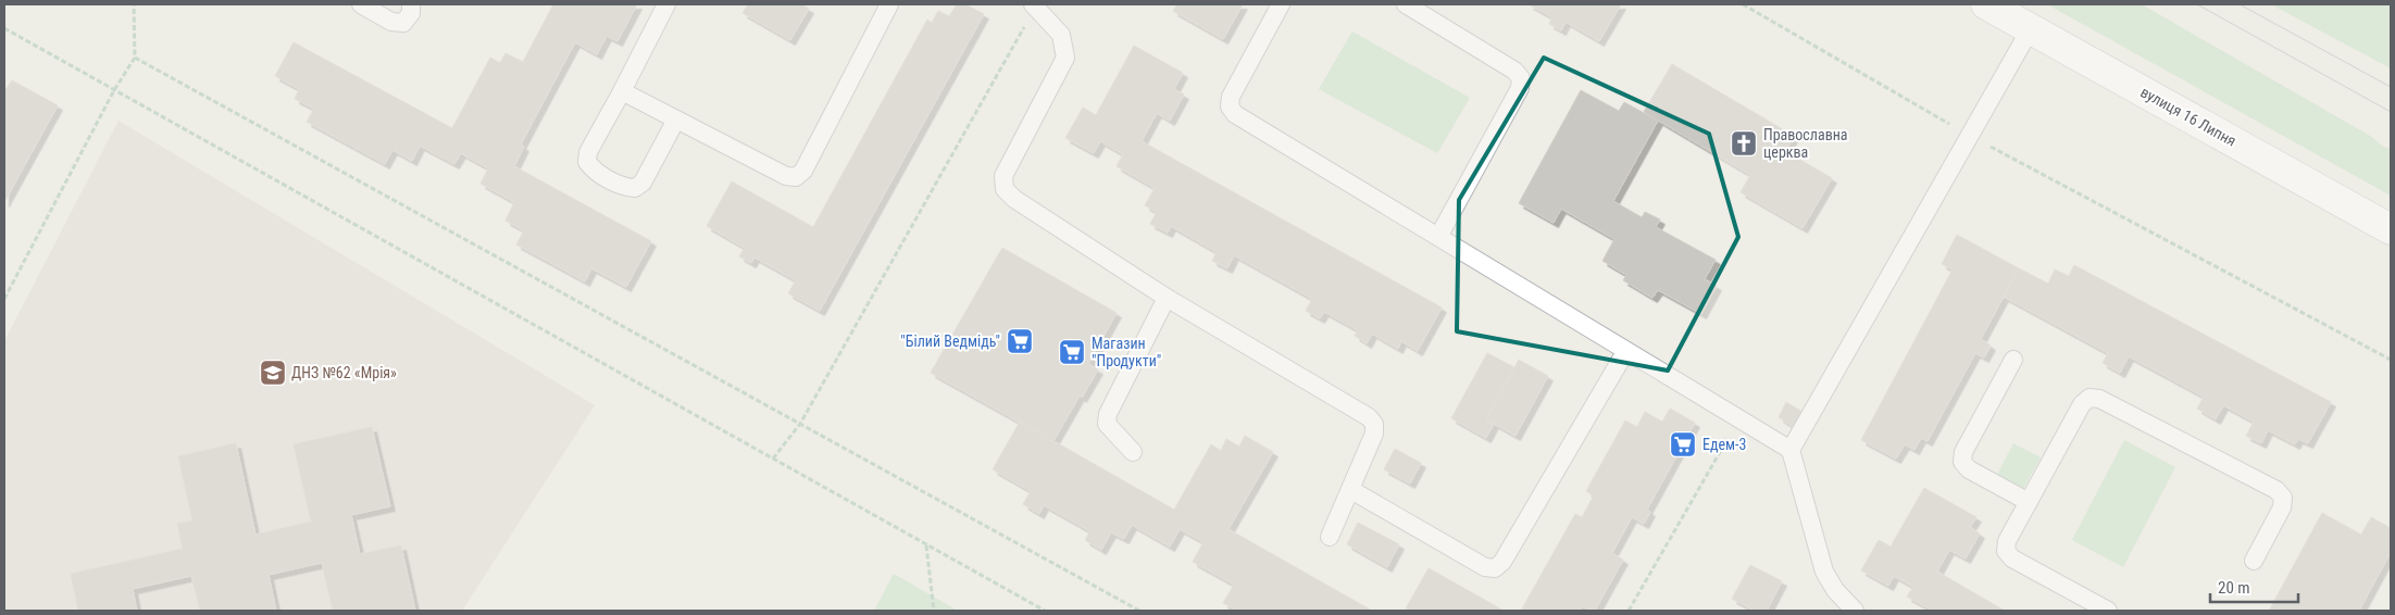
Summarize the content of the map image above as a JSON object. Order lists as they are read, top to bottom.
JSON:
{
  "streets": {
    "street": ["вулиця 16 Липня"]
  },
  "places": {
    "church": ["Православна церква"],
    "supermarket": ["\"Білий Ведмідь\"", "Магазин \"Продукти\"", "Едем-3"],
    "school or university": ["ДНЗ №62 «Мрія»"]
  },
  "scale_bar": "20 m"
}
